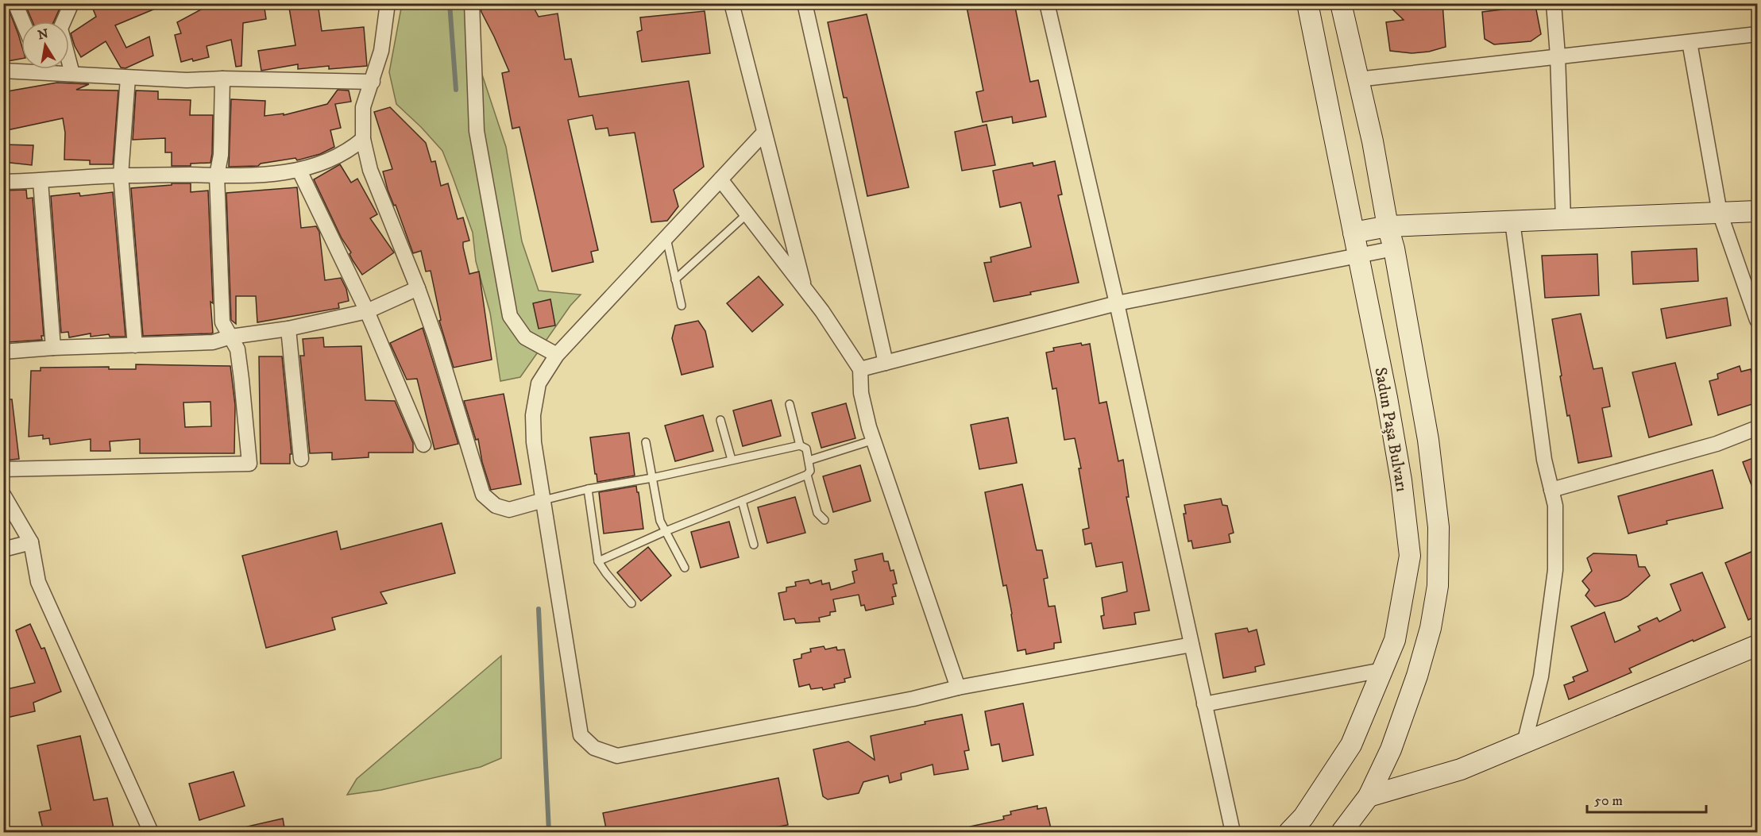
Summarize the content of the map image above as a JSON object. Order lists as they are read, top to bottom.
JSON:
{
  "streets": {
    "main road": ["Sadun Paşa Bulvarı"]
  },
  "scale_bar": "50 m",
  "north": "top"
}
